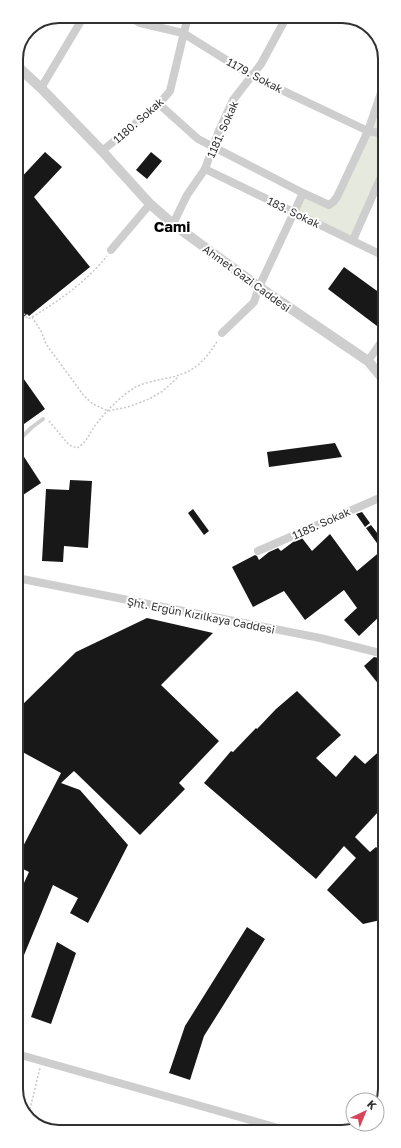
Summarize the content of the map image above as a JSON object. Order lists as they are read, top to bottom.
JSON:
{
  "streets": {
    "street": [
      "1179. Sokak",
      "1180. Sokak",
      "1181. Sokak",
      "183. Sokak",
      "Ahmet Gazi Caddesi",
      "1185. Sokak",
      "Şht. Ergün Kızılkaya Caddesi"
    ]
  },
  "crossings": [
    ["1179. Sokak", "1180. Sokak"],
    ["1179. Sokak", "1181. Sokak"],
    ["1180. Sokak", "Ahmet Gazi Caddesi"],
    ["1181. Sokak", "183. Sokak"],
    ["1181. Sokak", "Ahmet Gazi Caddesi"]
  ],
  "districts": ["Cami"],
  "north": "top right"
}
